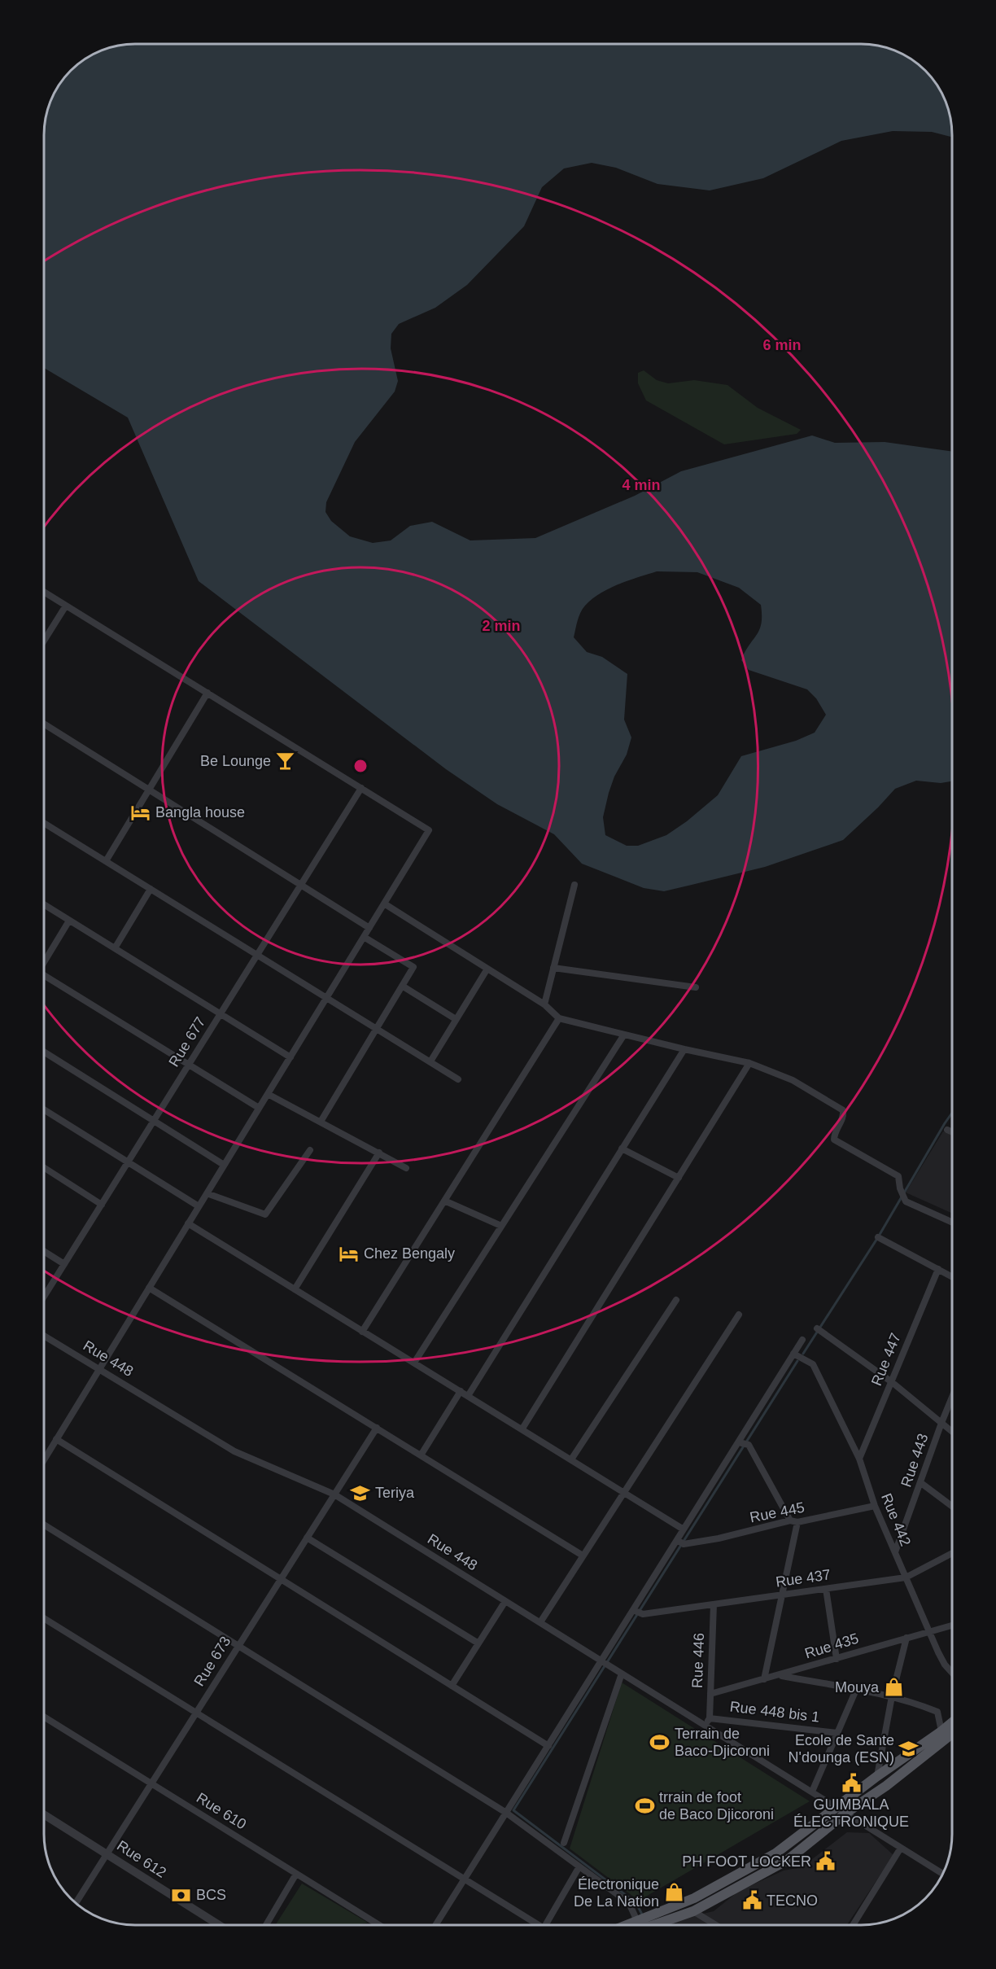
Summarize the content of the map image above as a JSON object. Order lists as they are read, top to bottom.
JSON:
{
  "streets": {
    "street": [
      "Rue 677",
      "Rue 448",
      "Rue 447",
      "Rue 443",
      "Rue 445",
      "Rue 442",
      "Rue 437",
      "Rue 435",
      "Rue 446",
      "Rue 673",
      "Rue 448 bis 1",
      "Rue 610",
      "Rue 612"
    ]
  },
  "crossings": [
    ["Rue 448", "Rue 673"],
    ["Rue 447", "Rue 442"],
    ["Rue 443", "Rue 442"],
    ["Rue 445", "Rue 442"],
    ["Rue 442", "Rue 437"],
    ["Rue 442", "Rue 435"],
    ["Rue 437", "Rue 446"],
    ["Rue 435", "Rue 446"],
    ["Rue 446", "Rue 448 bis 1"],
    ["Rue 673", "Rue 610"],
    ["Rue 673", "Rue 612"]
  ],
  "places": {
    "bar": ["Be Lounge"],
    "hotel": ["Bangla house", "Chez Bengaly"],
    "school or university": ["Teriya", "Ecole de Sante N'dounga (ESN)"],
    "shop": ["Mouya", "Électronique De La Nation"],
    "sports": ["Terrain de Baco-Djicoroni", "trrain de foot de Baco Djicoroni"],
    "public building": ["GUIMBALA ÉLECTRONIQUE", "PH FOOT LOCKER", "TECNO"],
    "bank": ["BCS"]
  },
  "rings": ["6 min", "4 min", "2 min"]
}
